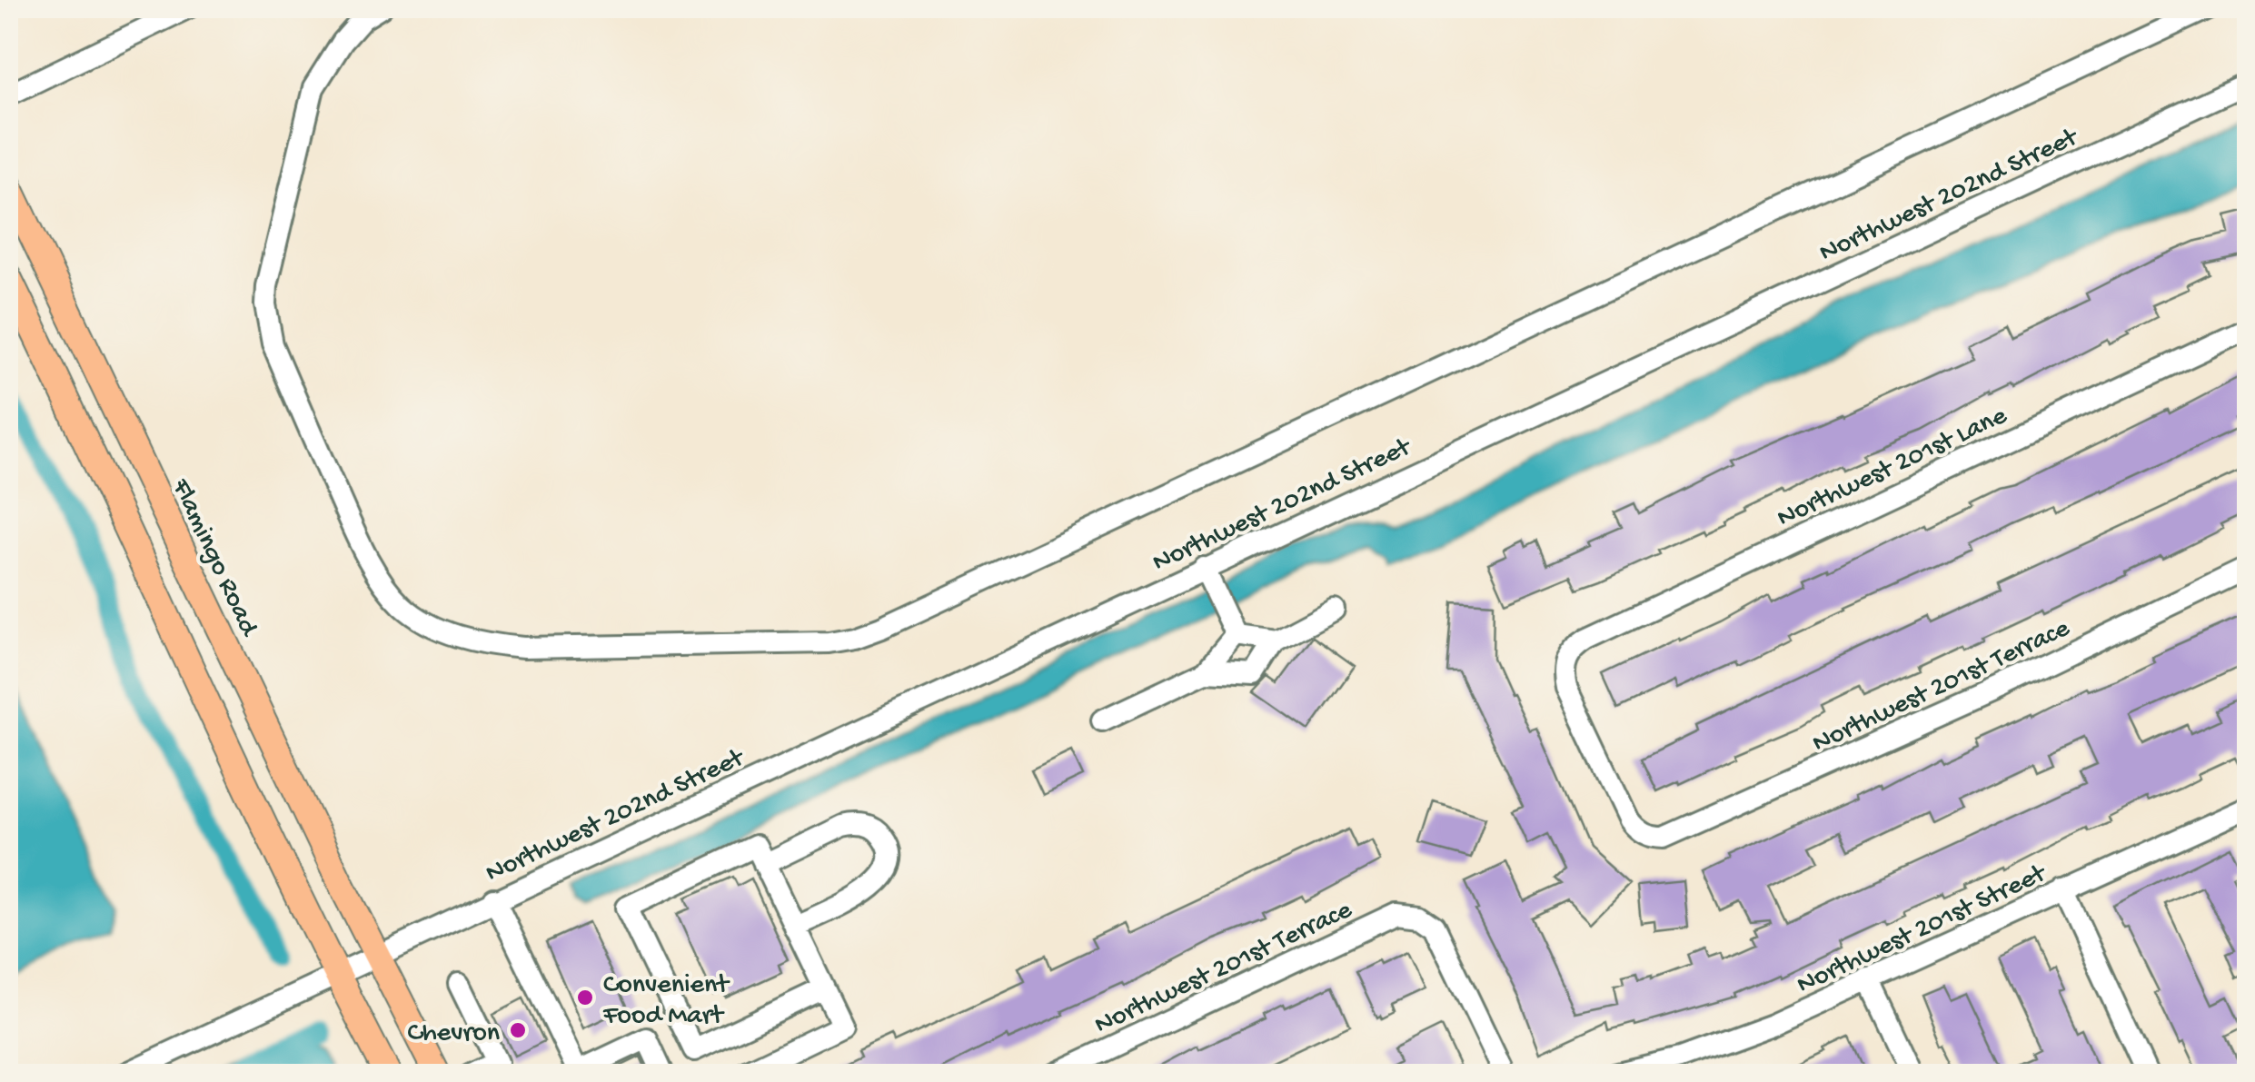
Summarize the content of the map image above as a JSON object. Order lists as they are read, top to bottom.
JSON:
{
  "streets": {
    "main road": ["Flamingo Road"],
    "street": [
      "Northwest 202nd Street",
      "Northwest 201st Lane",
      "Northwest 201st Terrace",
      "Northwest 201st Street"
    ]
  },
  "crossings": [
    ["Northwest 202nd Street", "Flamingo Road"],
    ["Northwest 201st Lane", "Northwest 201st Terrace"]
  ],
  "places": ["Convenient Food Mart", "Chevron"]
}
